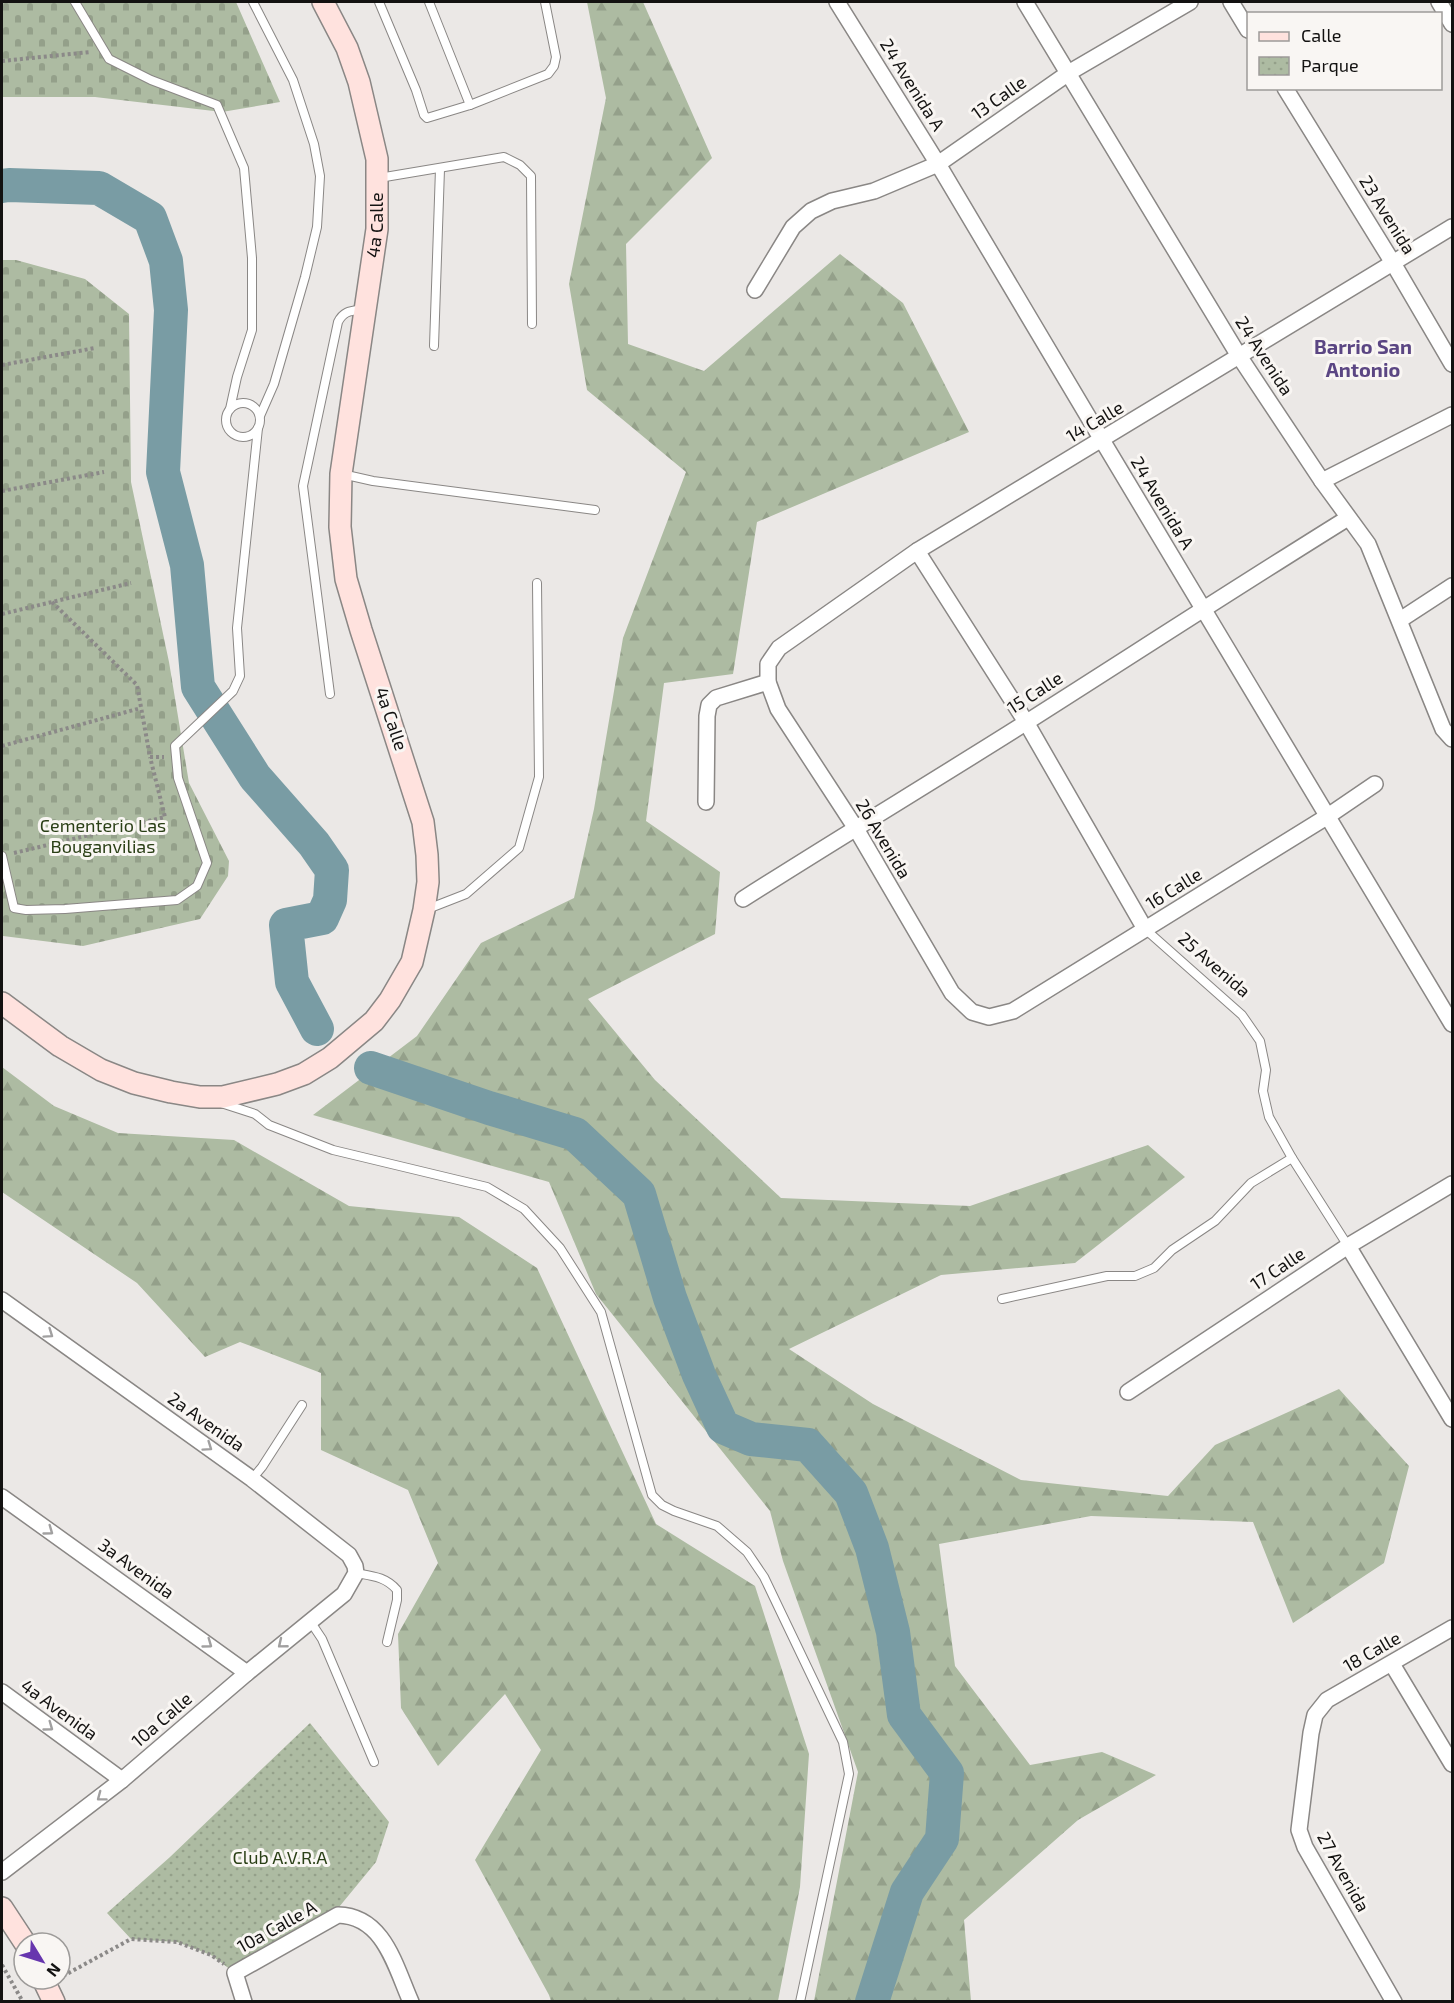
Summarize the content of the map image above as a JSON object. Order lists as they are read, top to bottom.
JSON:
{
  "streets": {
    "main road": ["4a Calle"],
    "street": [
      "24 Avenida A",
      "13 Calle",
      "23 Avenida",
      "24 Avenida",
      "14 Calle",
      "15 Calle",
      "26 Avenida",
      "16 Calle",
      "25 Avenida",
      "17 Calle",
      "2a Avenida",
      "3a Avenida",
      "18 Calle",
      "4a Avenida",
      "10a Calle",
      "27 Avenida",
      "10a Calle A"
    ]
  },
  "crossings": [
    ["24 Avenida A", "13 Calle"],
    ["24 Avenida A", "14 Calle"],
    ["24 Avenida A", "15 Calle"],
    ["24 Avenida A", "16 Calle"],
    ["13 Calle", "24 Avenida"],
    ["23 Avenida", "14 Calle"],
    ["24 Avenida", "14 Calle"],
    ["24 Avenida", "15 Calle"],
    ["14 Calle", "26 Avenida"],
    ["14 Calle", "25 Avenida"],
    ["15 Calle", "26 Avenida"],
    ["15 Calle", "25 Avenida"],
    ["26 Avenida", "16 Calle"],
    ["16 Calle", "25 Avenida"],
    ["25 Avenida", "17 Calle"],
    ["2a Avenida", "10a Calle"],
    ["3a Avenida", "10a Calle"],
    ["18 Calle", "27 Avenida"],
    ["4a Avenida", "10a Calle"]
  ],
  "one_way": [
    "2a Avenida",
    "3a Avenida",
    "4a Avenida",
    "10a Calle"
  ],
  "districts": ["Barrio San Antonio"],
  "parks": ["Cementerio Las Bouganvilias", "Club A.V.R.A"],
  "legend": ["Calle", "Parque"],
  "north": "bottom right"
}
